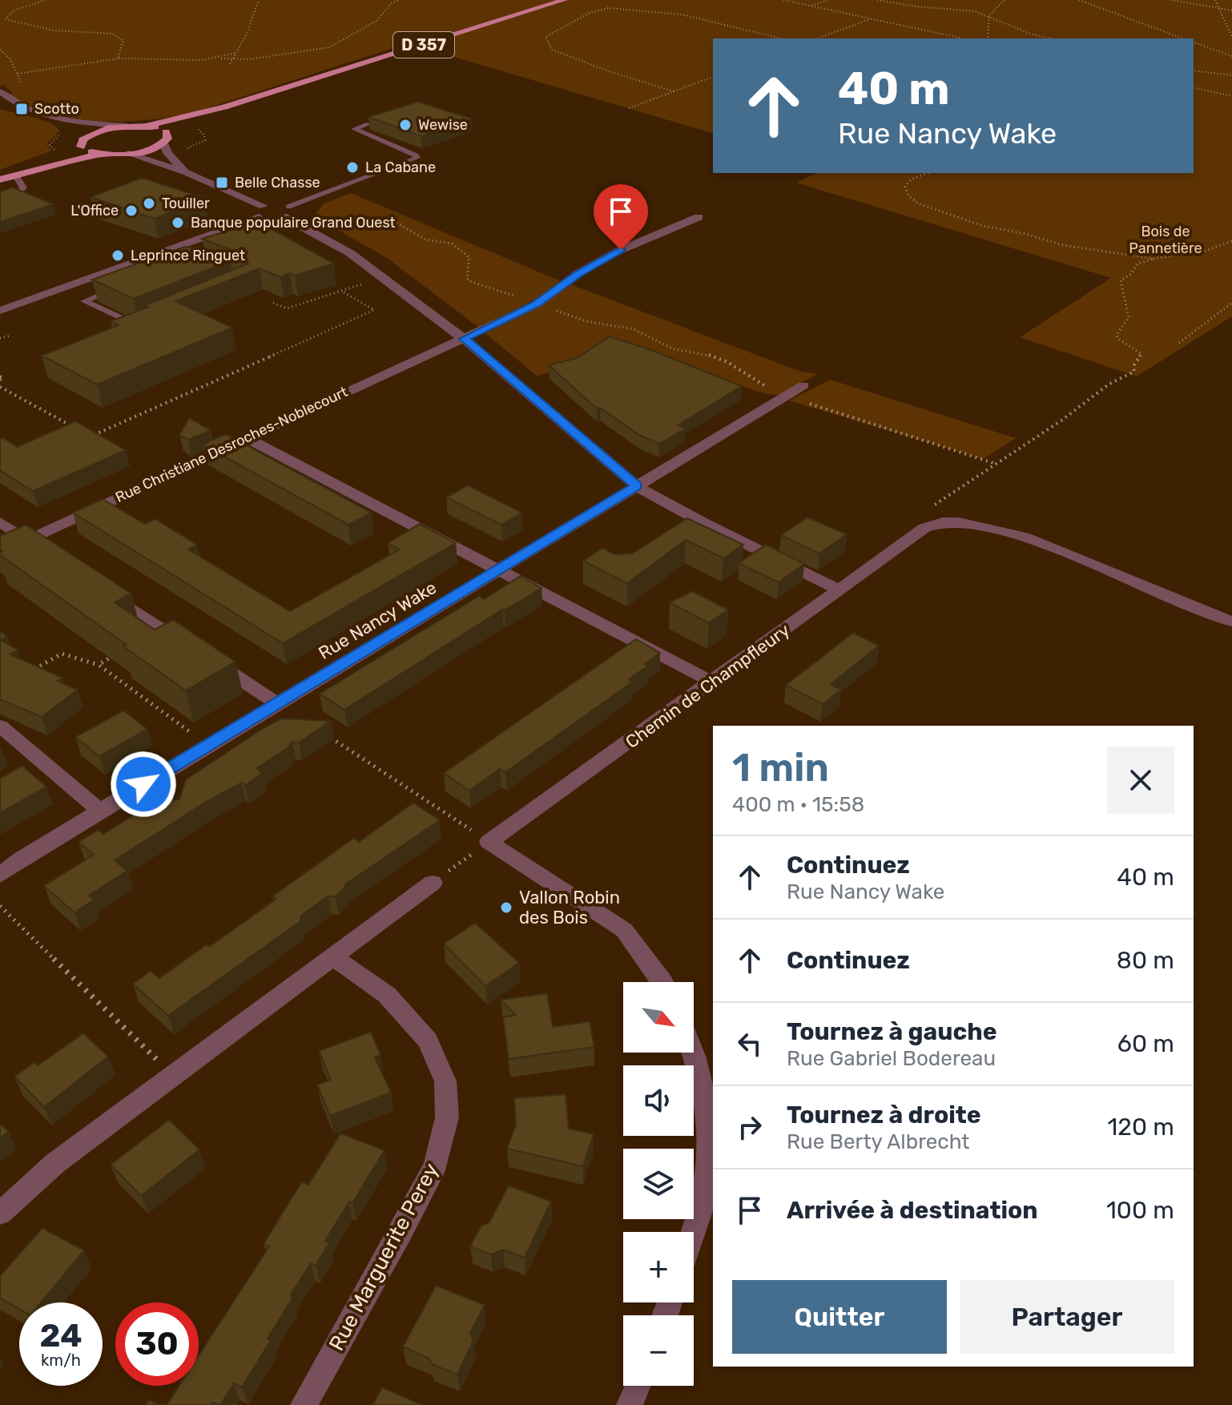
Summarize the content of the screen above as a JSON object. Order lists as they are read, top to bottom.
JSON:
{
  "streets": {
    "main road": ["D 357"],
    "street": [
      "Rue Christiane Desroches-Noblecourt",
      "Rue Nancy Wake",
      "Chemin de Champfleury",
      "Rue Marguerite Perey"
    ]
  },
  "parks": ["Bois de Pannetière"],
  "places": {
    "transit": ["Scotto", "Belle Chasse"],
    "other": [
      "Wewise",
      "La Cabane",
      "Touiller",
      "L'Office",
      "Banque populaire Grand Ouest",
      "Leprince Ringuet",
      "Vallon Robin des Bois"
    ]
  },
  "north": "bottom right",
  "page": {
    "turn": ["40 m", "Rue Nancy Wake"],
    "heading": ["1 min", "400 m · 15:58"],
    "list": [
      {
        "name": "Continuez",
        "note": "Rue Nancy Wake",
        "value": "40 m"
      },
      {
        "name": "Continuez",
        "value": "80 m"
      },
      {
        "name": "Tournez à gauche",
        "note": "Rue Gabriel Bodereau",
        "value": "60 m"
      },
      {
        "name": "Tournez à droite",
        "note": "Rue Berty Albrecht",
        "value": "120 m"
      },
      {
        "name": "Arrivée à destination",
        "value": "100 m"
      }
    ],
    "map_buttons": ["+", "−"],
    "buttons": ["Quitter", "Partager"],
    "speed": "24 km/h",
    "limit": "30"
  }
}
